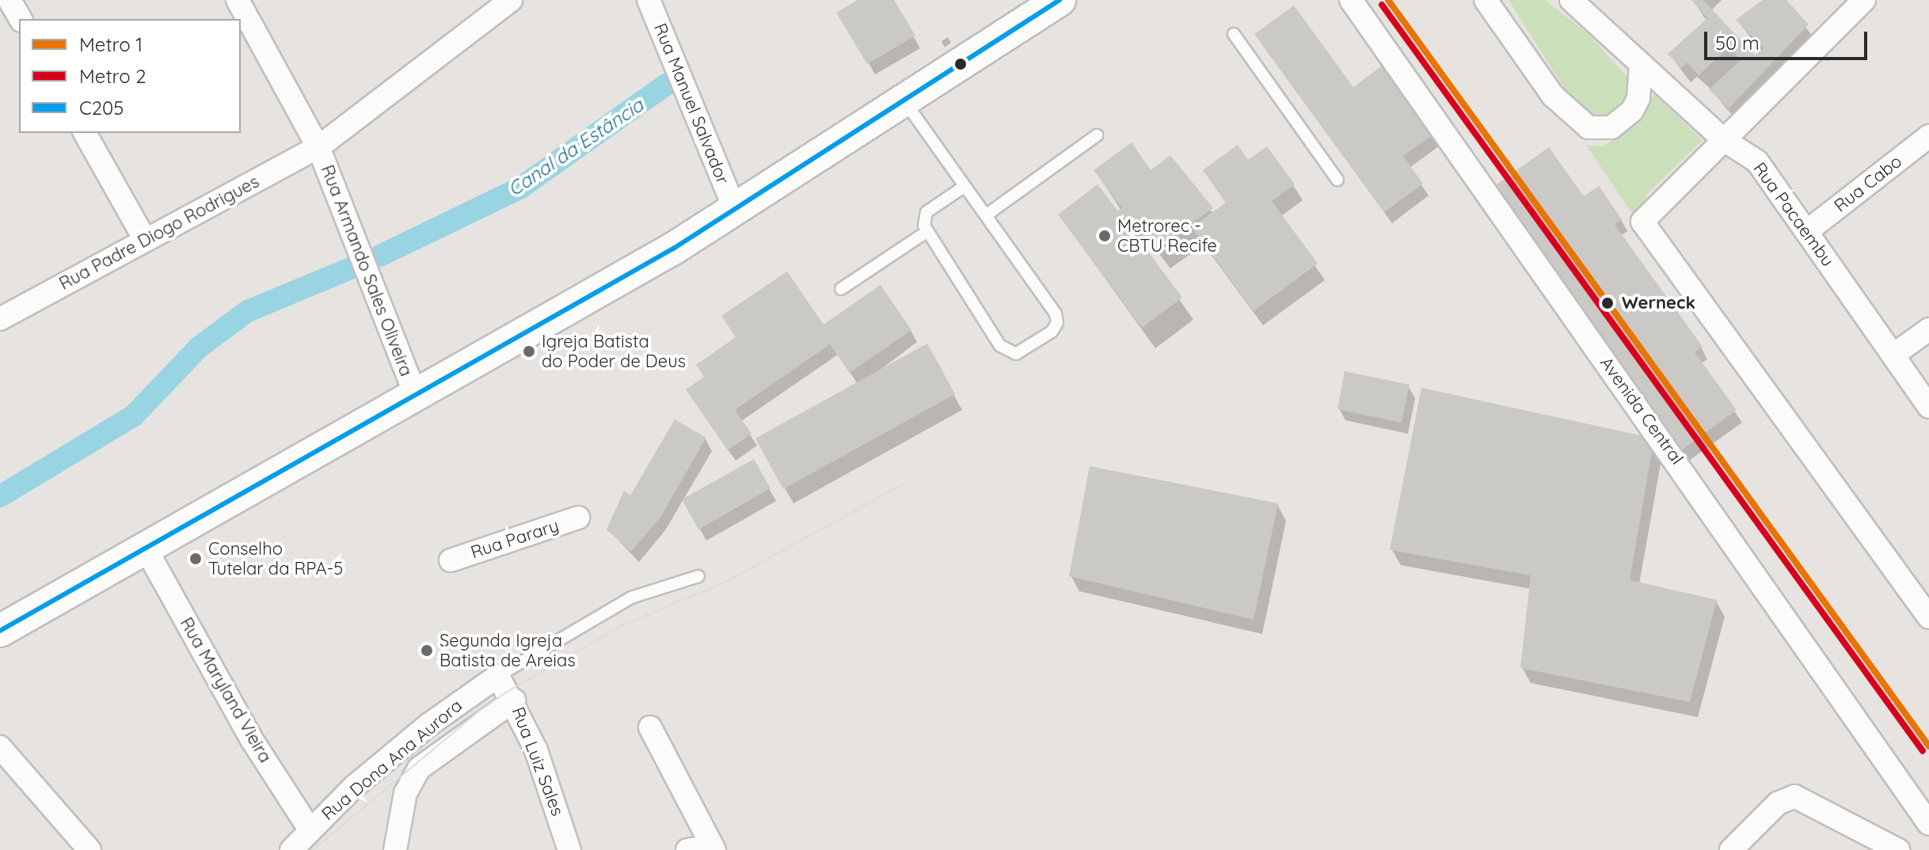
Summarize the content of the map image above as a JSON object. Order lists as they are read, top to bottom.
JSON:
{
  "streets": {
    "street": [
      "Rua Manuel Salvador",
      "Rua Cabo",
      "Rua Pacaembu",
      "Rua Padre Diogo Rodrigues",
      "Rua Armando Sales Oliveira",
      "Avenida Central",
      "Rua Parary",
      "Rua Maryland Vieira",
      "Rua Dona Ana Aurora",
      "Rua Luiz Sales"
    ]
  },
  "crossings": [
    ["Rua Cabo", "Rua Pacaembu"],
    ["Rua Padre Diogo Rodrigues", "Rua Armando Sales Oliveira"],
    ["Rua Maryland Vieira", "Rua Dona Ana Aurora"],
    ["Rua Dona Ana Aurora", "Rua Luiz Sales"]
  ],
  "water": ["Canal da Estância"],
  "places": [
    "Metrorec - CBTU Recife",
    "Werneck",
    "Igreja Batista do Poder de Deus",
    "Conselho Tutelar da RPA-5",
    "Segunda Igreja Batista de Areias"
  ],
  "lines": ["metro line 1", "transit line C205", "metro line 2"],
  "legend": ["Metro 1", "Metro 2", "C205"],
  "scale_bar": "50 m"
}
